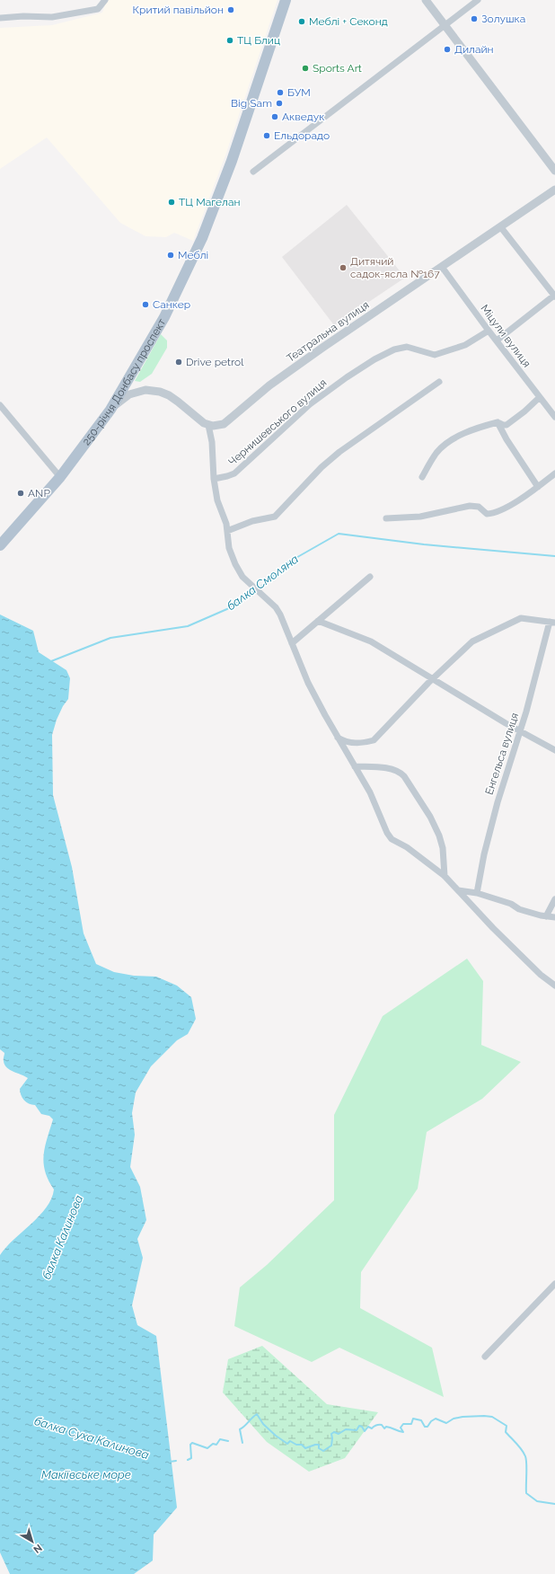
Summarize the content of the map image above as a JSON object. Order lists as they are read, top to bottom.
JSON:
{
  "streets": {
    "main road": ["250-річчя Донбасу проспект"],
    "street": [
      "Театральна вулиця",
      "Міцули вулиця",
      "Чернишевського вулиця",
      "Енгельса вулиця"
    ]
  },
  "crossings": [
    ["Театральна вулиця", "Міцули вулиця"],
    ["Міцули вулиця", "Чернишевського вулиця"]
  ],
  "water": [
    "балка Смоляна",
    "балка Калинова",
    "балка Суха Калинова",
    "Макіївське море"
  ],
  "places": [
    "Критий павільйон",
    "Золушка",
    "Меблі + Секонд",
    "ТЦ Блиц",
    "Дилайн",
    "Sports Art",
    "БУМ",
    "Big Sam",
    "Акведук",
    "Ельдорадо",
    "ТЦ Магелан",
    "Меблі",
    "Дитячий садок-ясла №167",
    "Санкер",
    "Drive petrol",
    "ANP"
  ],
  "north": "bottom right"
}
